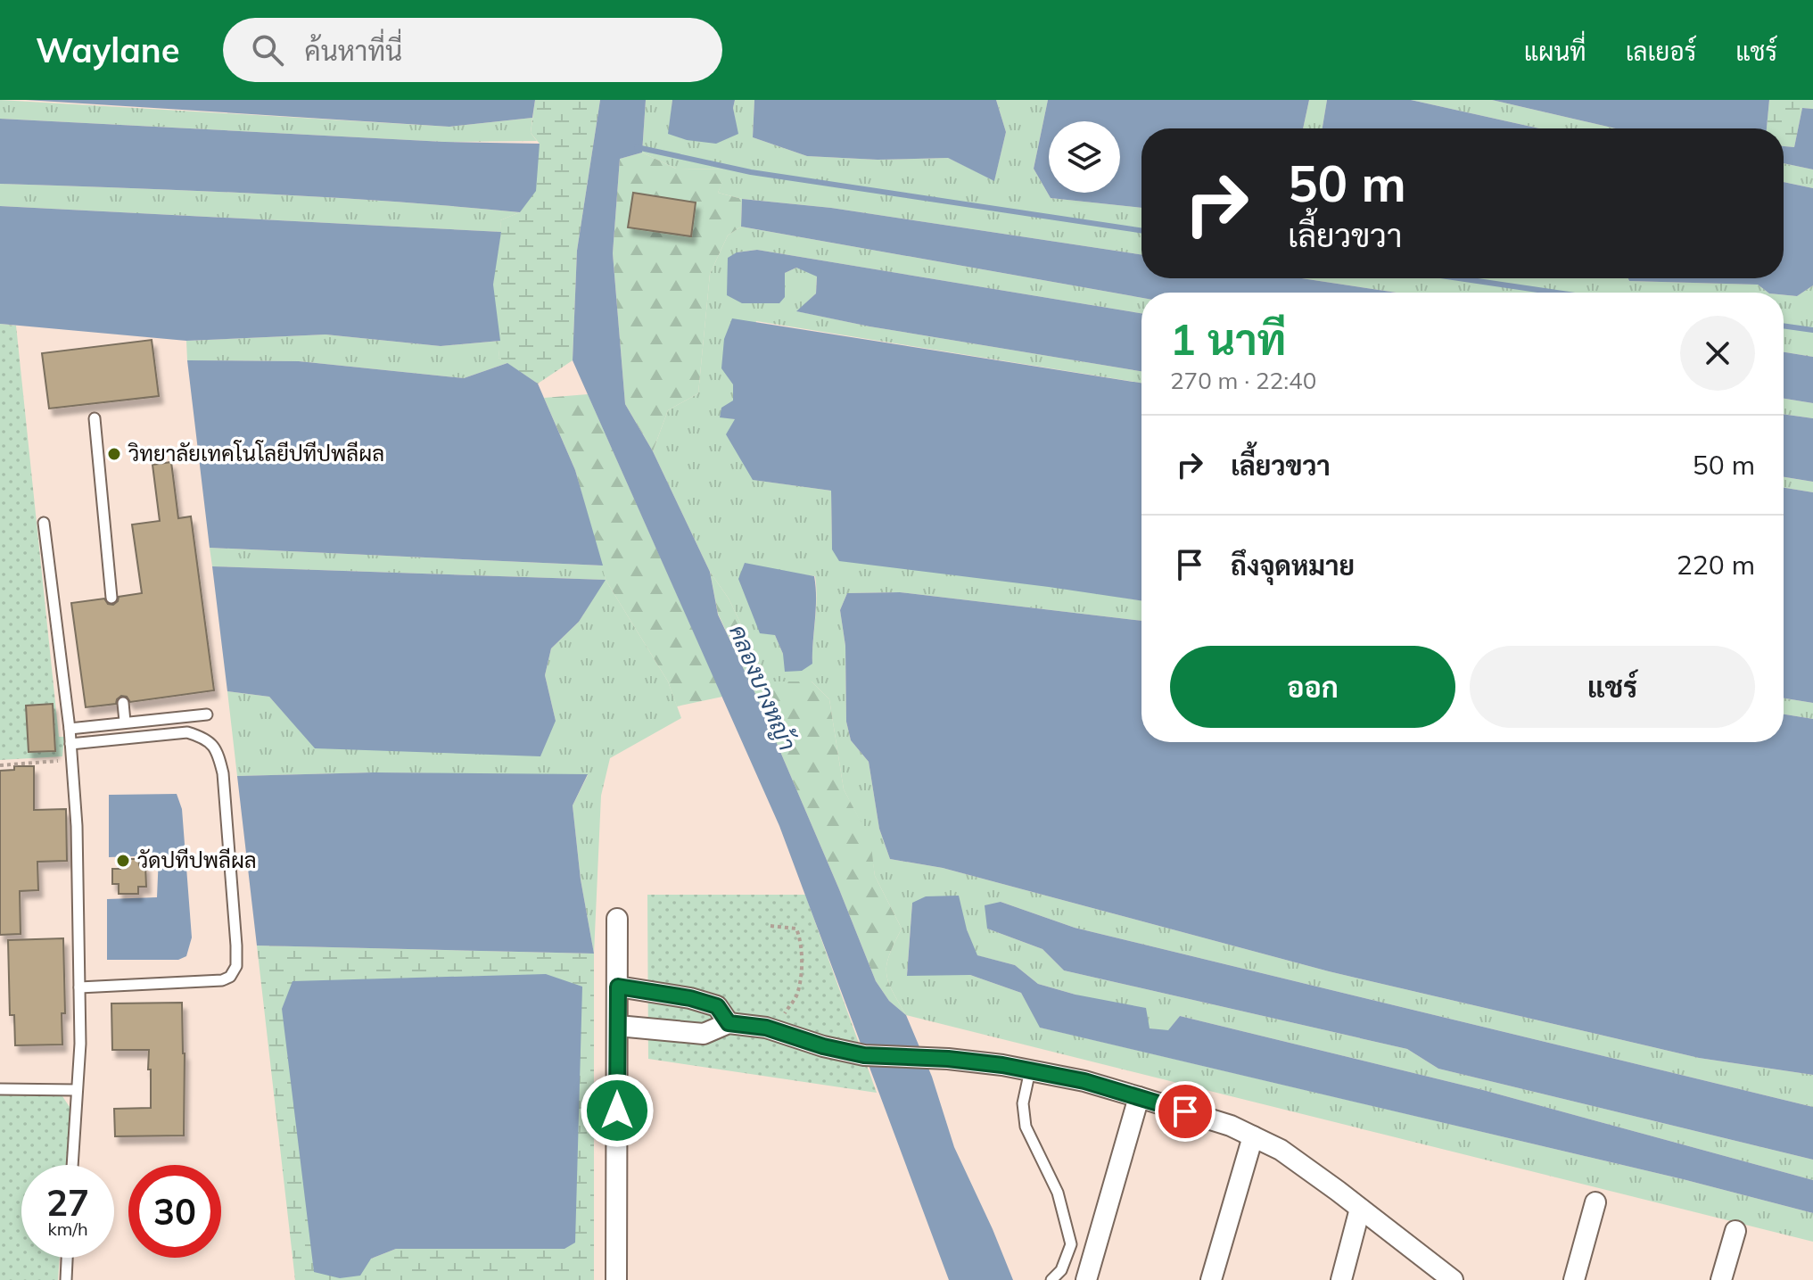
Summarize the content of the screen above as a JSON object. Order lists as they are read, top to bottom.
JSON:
{
  "water": ["คลองบางหญ้า"],
  "places": ["วิทยาลัยเทคโนโลยีปทีปพลีผล", "วัดปทีปพลีผล"],
  "page": {
    "header": "Waylane",
    "search": "ค้นหาที่นี่",
    "nav": ["แผนที่", "เลเยอร์", "แชร์"],
    "turn": ["50 m", "เลี้ยวขวา"],
    "heading": ["1 นาที", "270 m · 22:40"],
    "list": [
      {
        "name": "เลี้ยวขวา",
        "value": "50 m"
      },
      {
        "name": "ถึงจุดหมาย",
        "value": "220 m"
      }
    ],
    "buttons": ["ออก", "แชร์"],
    "speed": "27 km/h",
    "limit": "30"
  }
}
